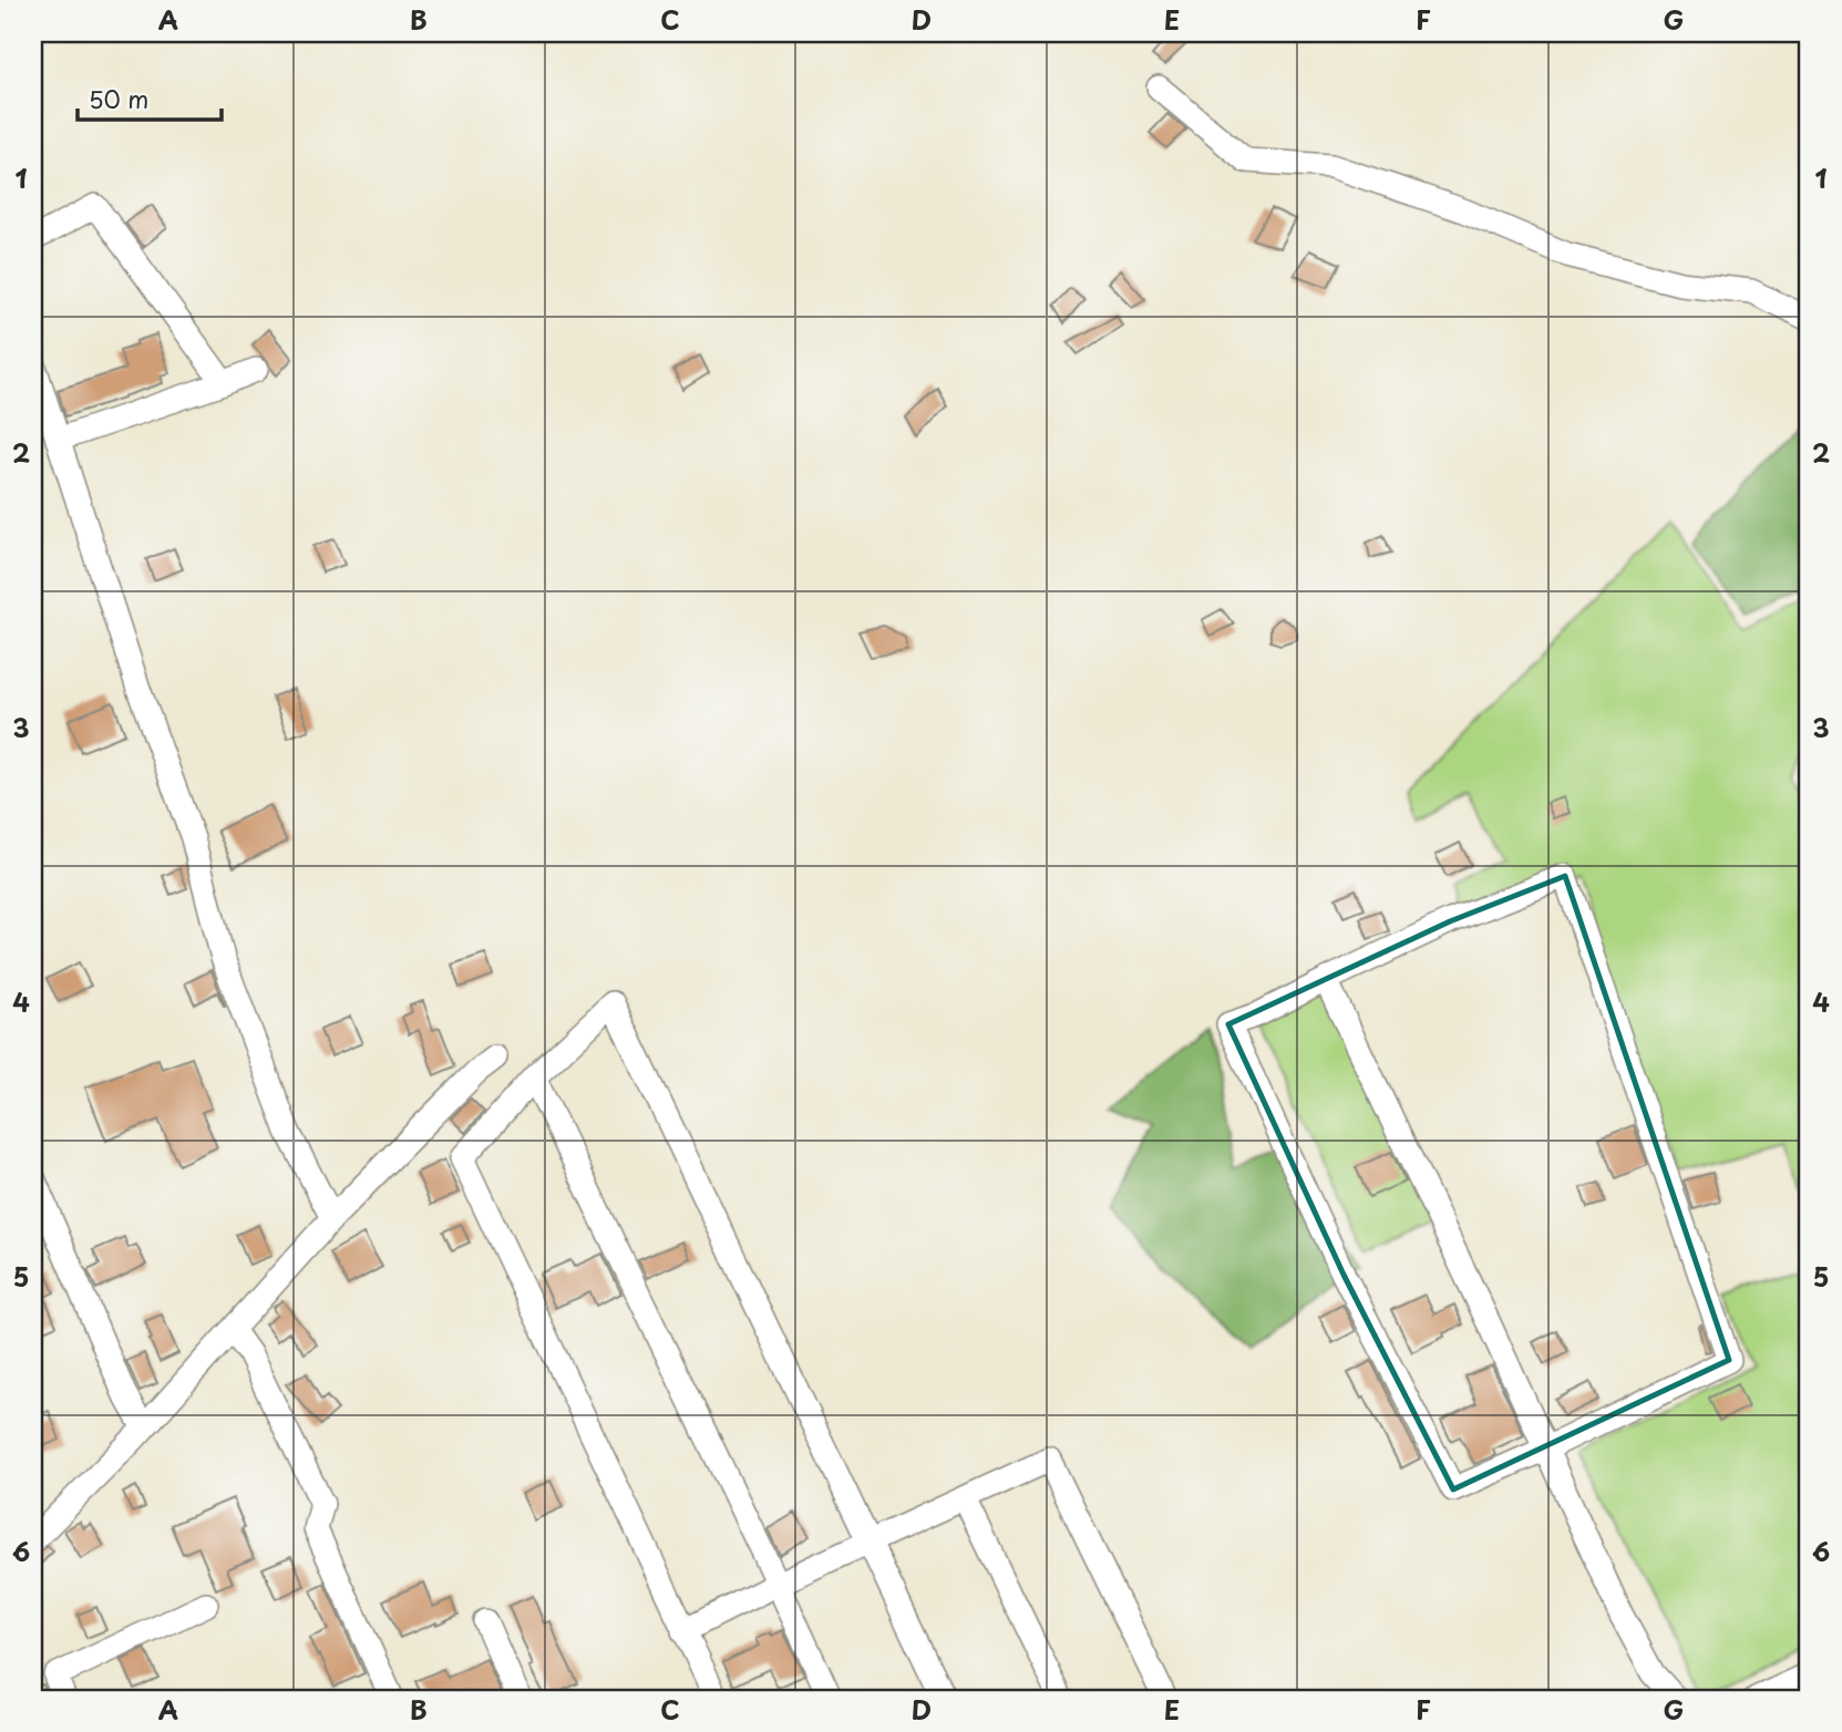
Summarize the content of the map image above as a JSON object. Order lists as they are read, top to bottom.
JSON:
{
  "scale_bar": "50 m",
  "grid": {
    "columns": [
      "A",
      "B",
      "C",
      "D",
      "E",
      "F",
      "G"
    ],
    "rows": [
      "1",
      "2",
      "3",
      "4",
      "5",
      "6"
    ]
  }
}
